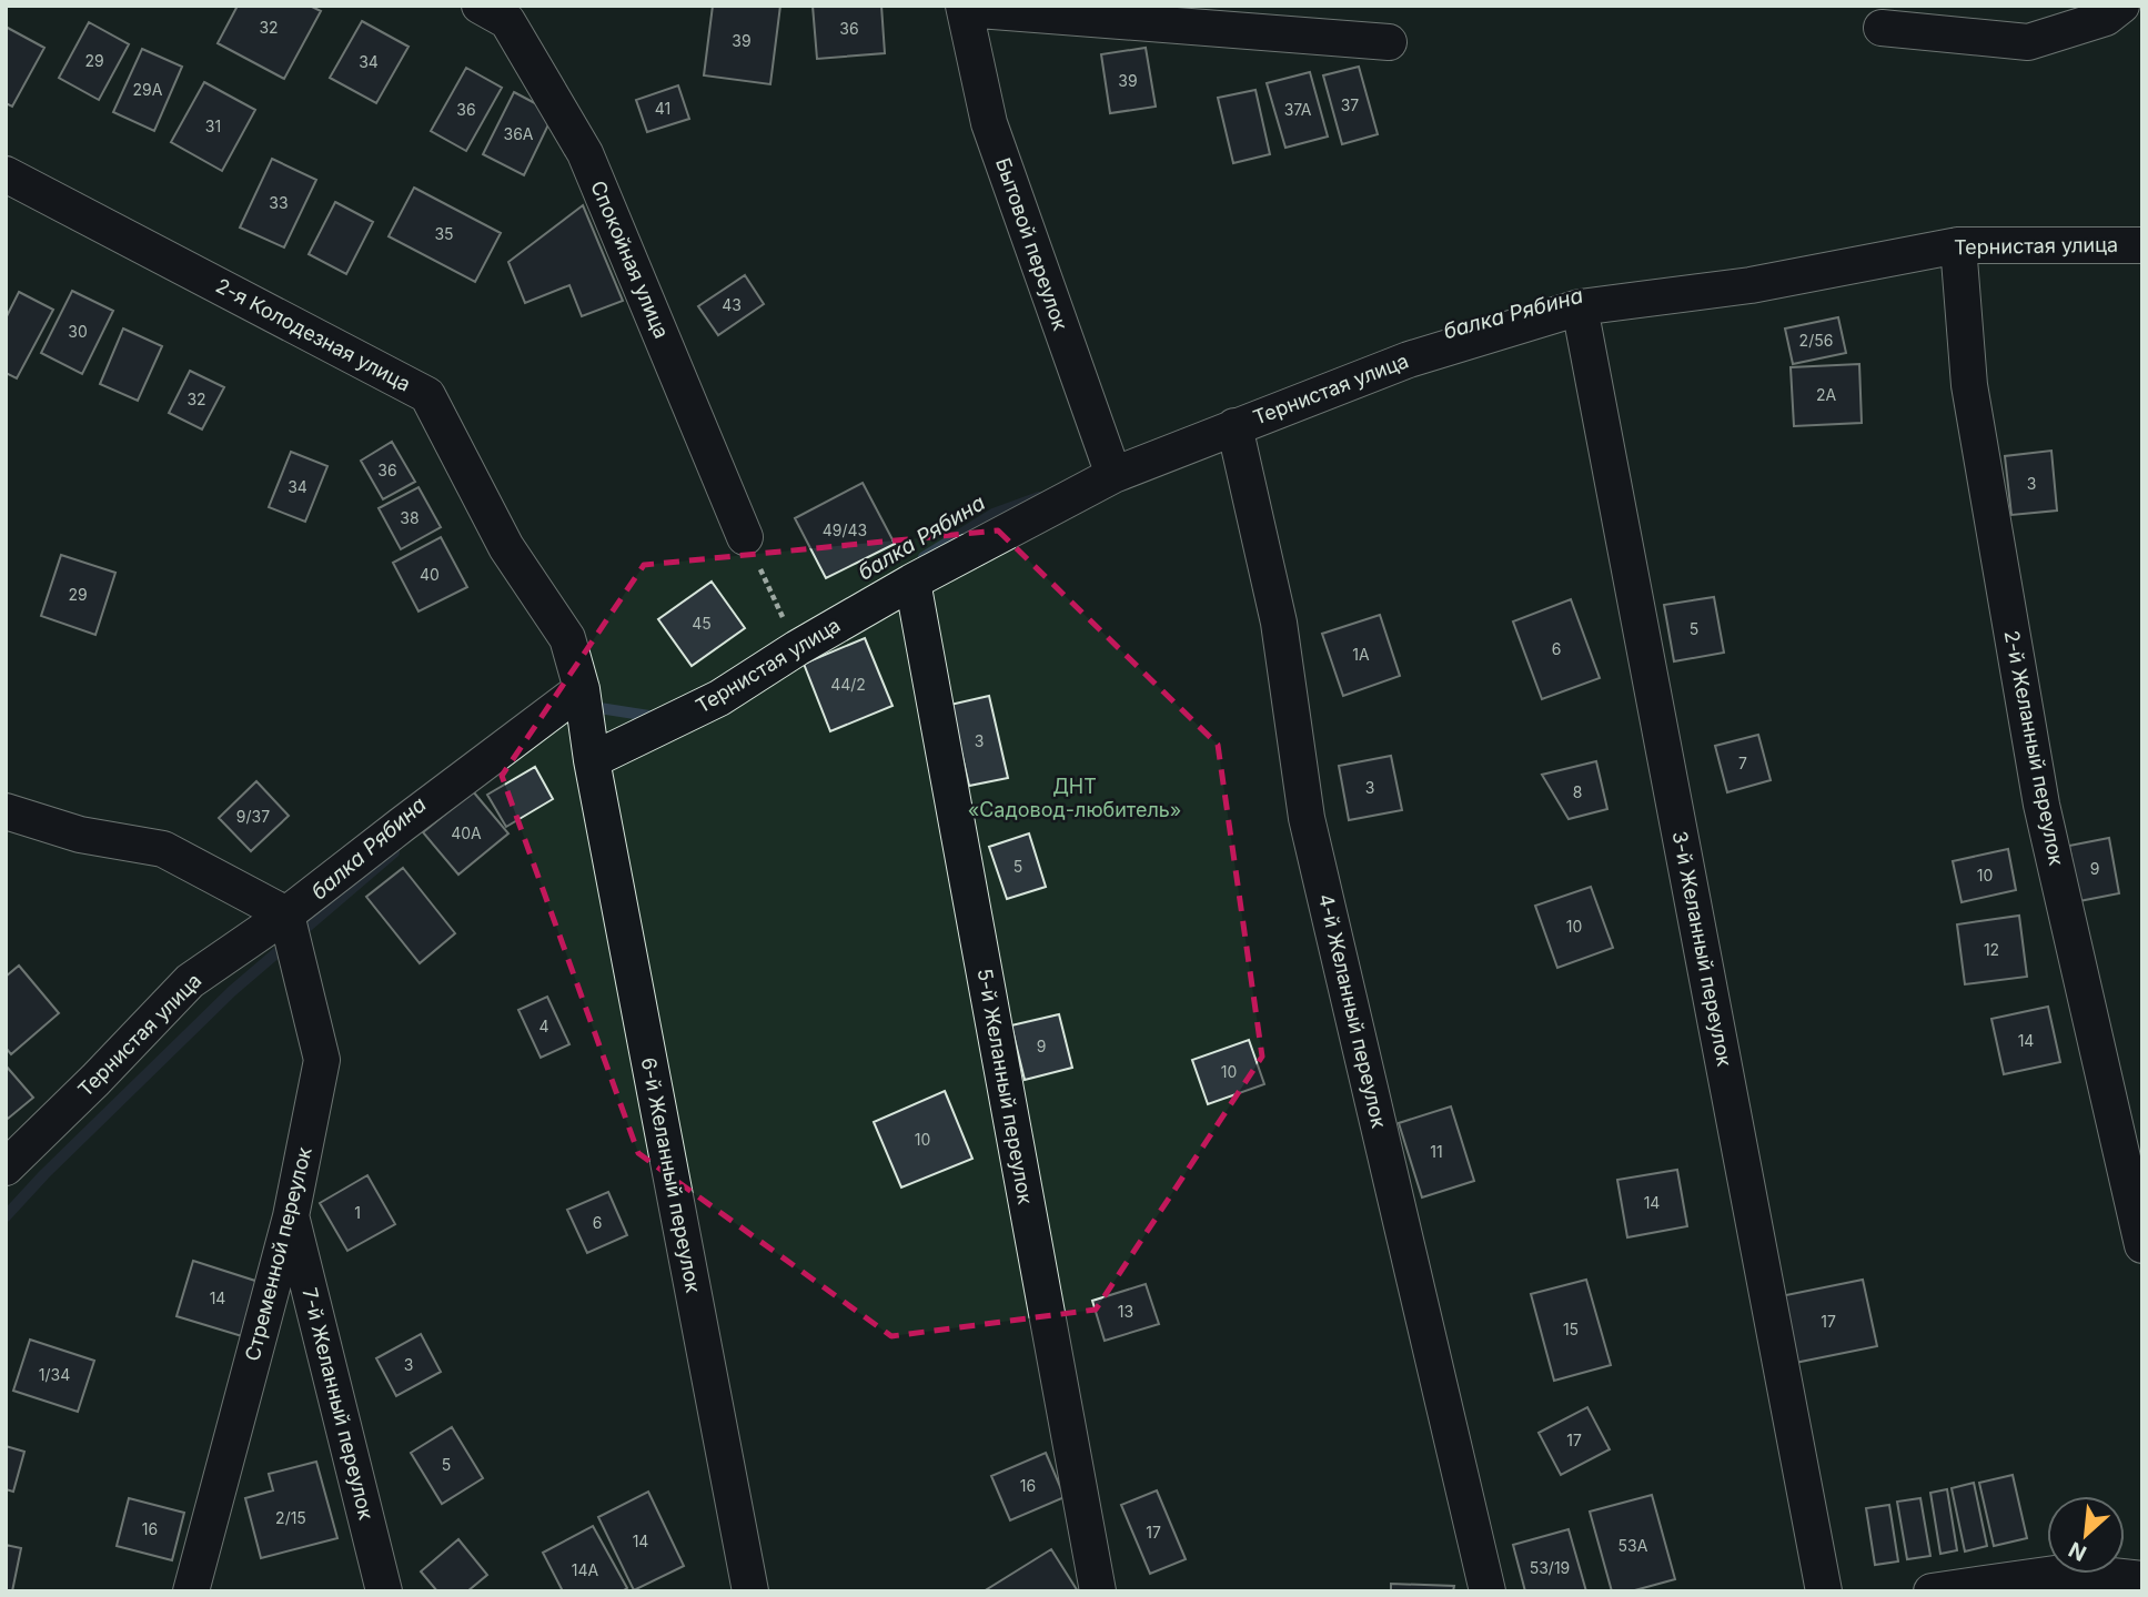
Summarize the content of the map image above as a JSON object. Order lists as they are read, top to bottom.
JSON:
{
  "streets": {
    "street": [
      "Бытовой переулок",
      "Тернистая улица",
      "Спокойная улица",
      "2-я Колодезная улица",
      "2-й Желанный переулок",
      "3-й Желанный переулок",
      "4-й Желанный переулок",
      "5-й Желанный переулок",
      "6-й Желанный переулок",
      "Стременной переулок",
      "7-й Желанный переулок"
    ]
  },
  "crossings": [
    ["Бытовой переулок", "Тернистая улица"],
    ["Тернистая улица", "2-я Колодезная улица"],
    ["Тернистая улица", "2-й Желанный переулок"],
    ["Тернистая улица", "3-й Желанный переулок"],
    ["Тернистая улица", "4-й Желанный переулок"],
    ["Тернистая улица", "5-й Желанный переулок"],
    ["Тернистая улица", "6-й Желанный переулок"],
    ["Тернистая улица", "Стременной переулок"],
    ["2-я Колодезная улица", "6-й Желанный переулок"],
    ["Стременной переулок", "7-й Желанный переулок"]
  ],
  "water": ["балка Рябина"],
  "parks": ["ДНТ «Садовод-любитель»"],
  "house_numbers": [
    "32",
    "36",
    "39",
    "29",
    "34",
    "39",
    "29А",
    "37",
    "41",
    "36",
    "37А",
    "31",
    "36А",
    "33",
    "35",
    "43",
    "30",
    "2/56",
    "2А",
    "32",
    "36",
    "3",
    "34",
    "38",
    "49/43",
    "40",
    "29",
    "45",
    "5",
    "6",
    "1А",
    "44/2",
    "3",
    "7",
    "3",
    "8",
    "9/37",
    "40А",
    "5",
    "9",
    "10",
    "10",
    "12",
    "4",
    "14",
    "9",
    "10",
    "10",
    "11",
    "14",
    "1",
    "6",
    "14",
    "13",
    "17",
    "15",
    "3",
    "1/34",
    "17",
    "5",
    "16",
    "2/15",
    "16",
    "17",
    "14",
    "53А",
    "53/19",
    "14А"
  ],
  "north": "bottom left"
}
